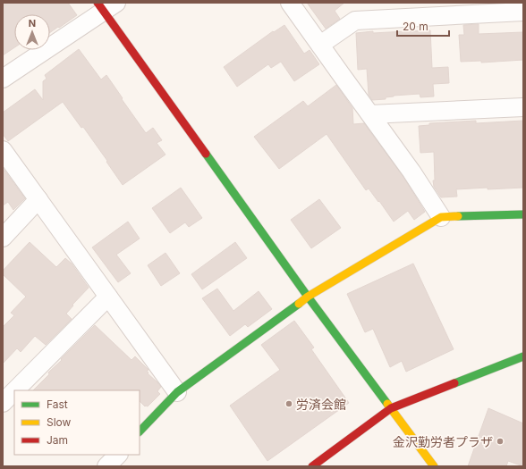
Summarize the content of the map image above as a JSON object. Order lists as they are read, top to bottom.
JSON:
{
  "places": ["労済会館", "金沢勤労者プラザ"],
  "legend": ["Fast", "Slow", "Jam"],
  "scale_bar": "20 m",
  "north": "top"
}
